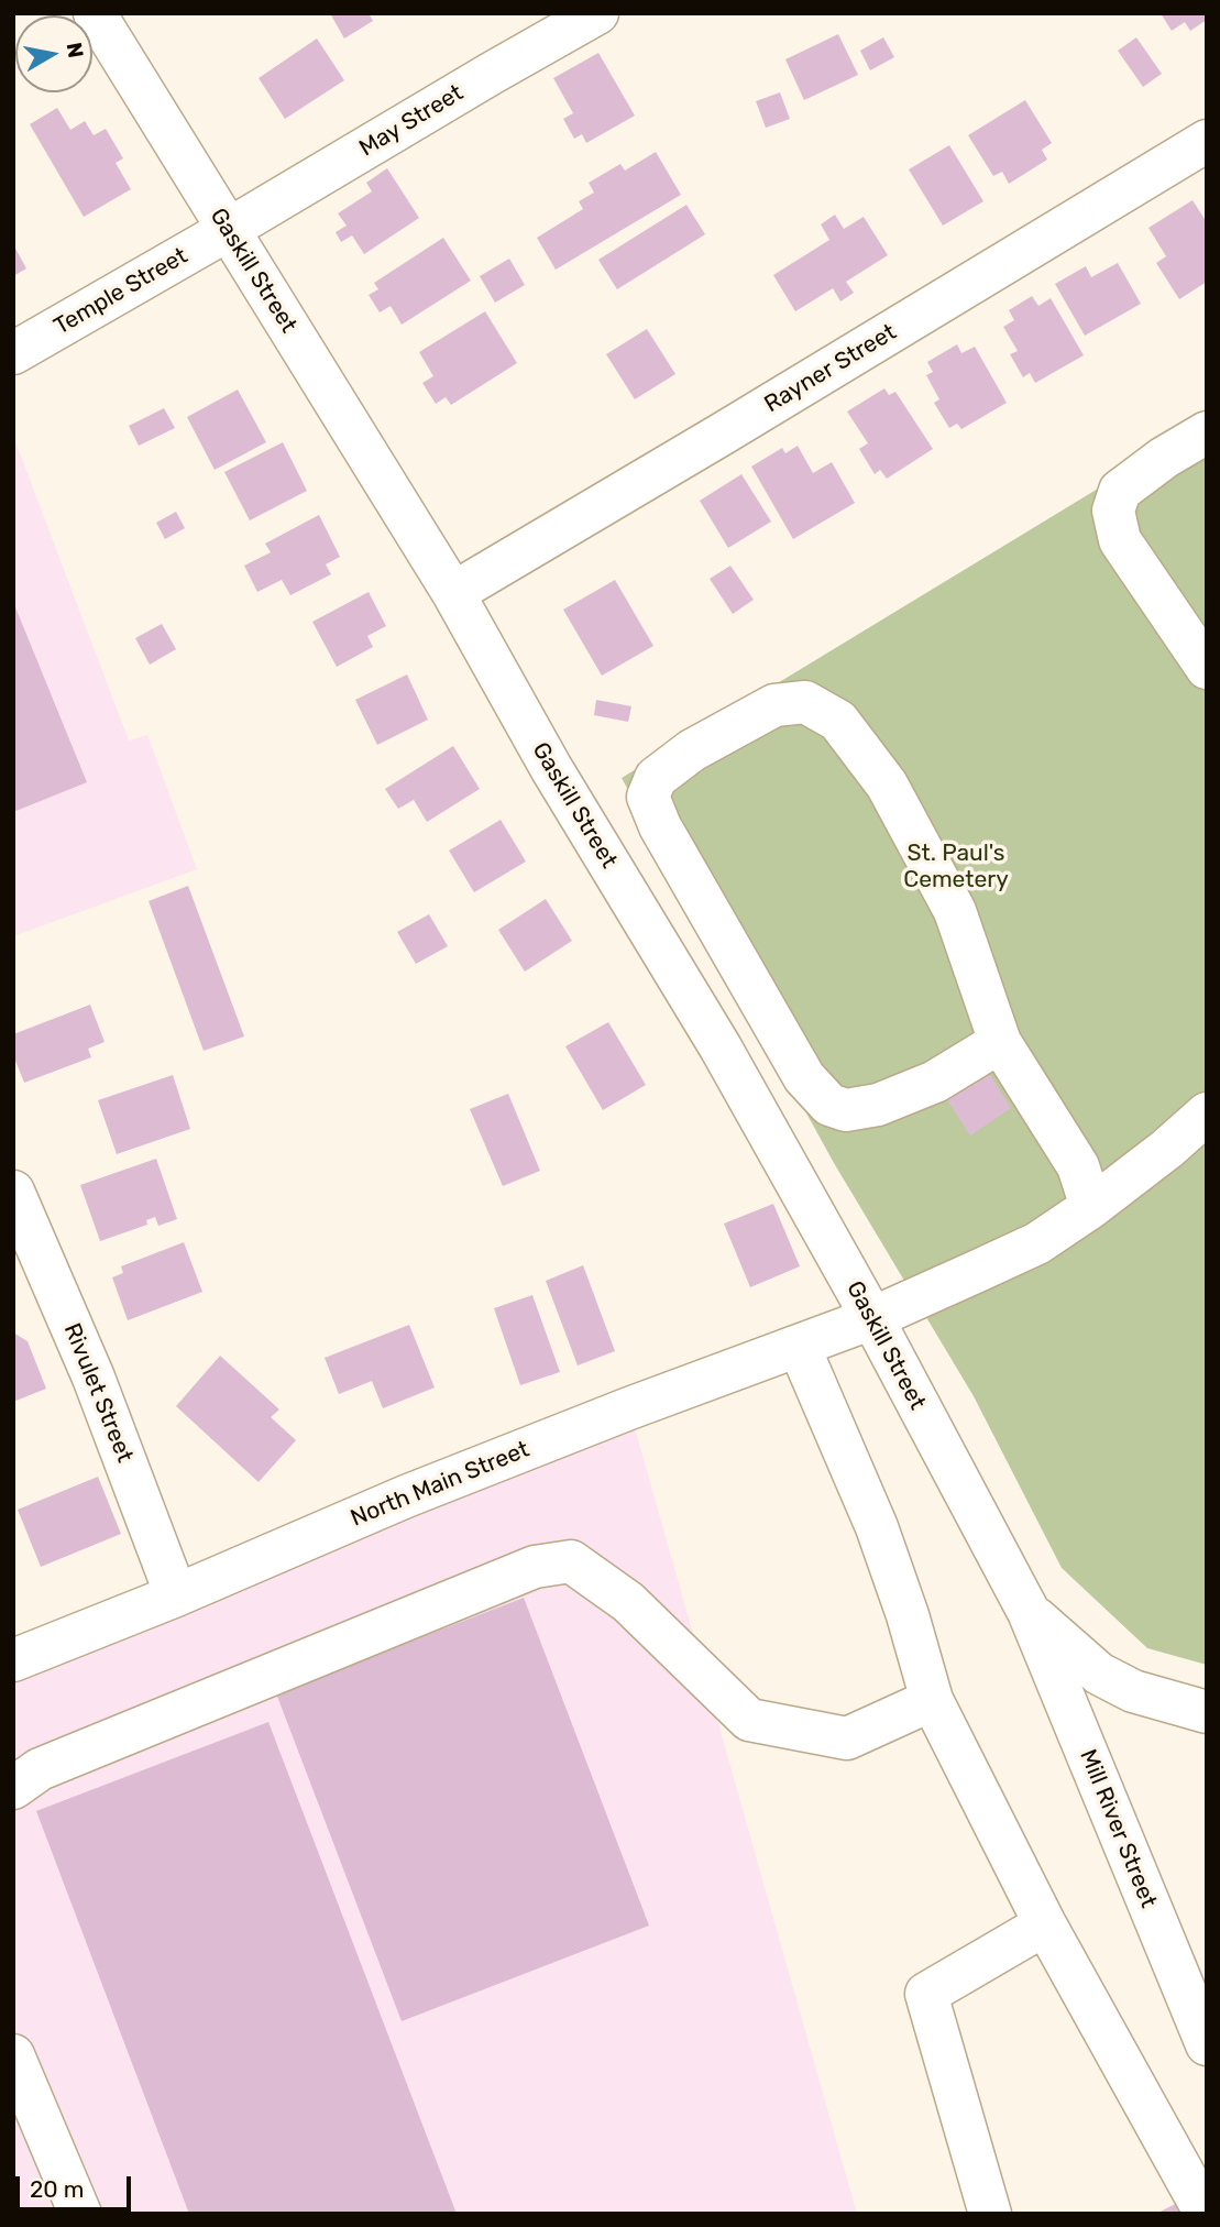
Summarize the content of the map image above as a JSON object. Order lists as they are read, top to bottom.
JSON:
{
  "streets": {
    "street": [
      "May Street",
      "Gaskill Street",
      "Temple Street",
      "Rayner Street",
      "Rivulet Street",
      "North Main Street",
      "Mill River Street"
    ]
  },
  "crossings": [
    ["May Street", "Gaskill Street"],
    ["May Street", "Temple Street"],
    ["Gaskill Street", "Temple Street"],
    ["Gaskill Street", "Rayner Street"],
    ["Gaskill Street", "North Main Street"],
    ["Gaskill Street", "Mill River Street"],
    ["Rivulet Street", "North Main Street"]
  ],
  "parks": ["St. Paul's Cemetery"],
  "scale_bar": "20 m",
  "north": "right"
}
